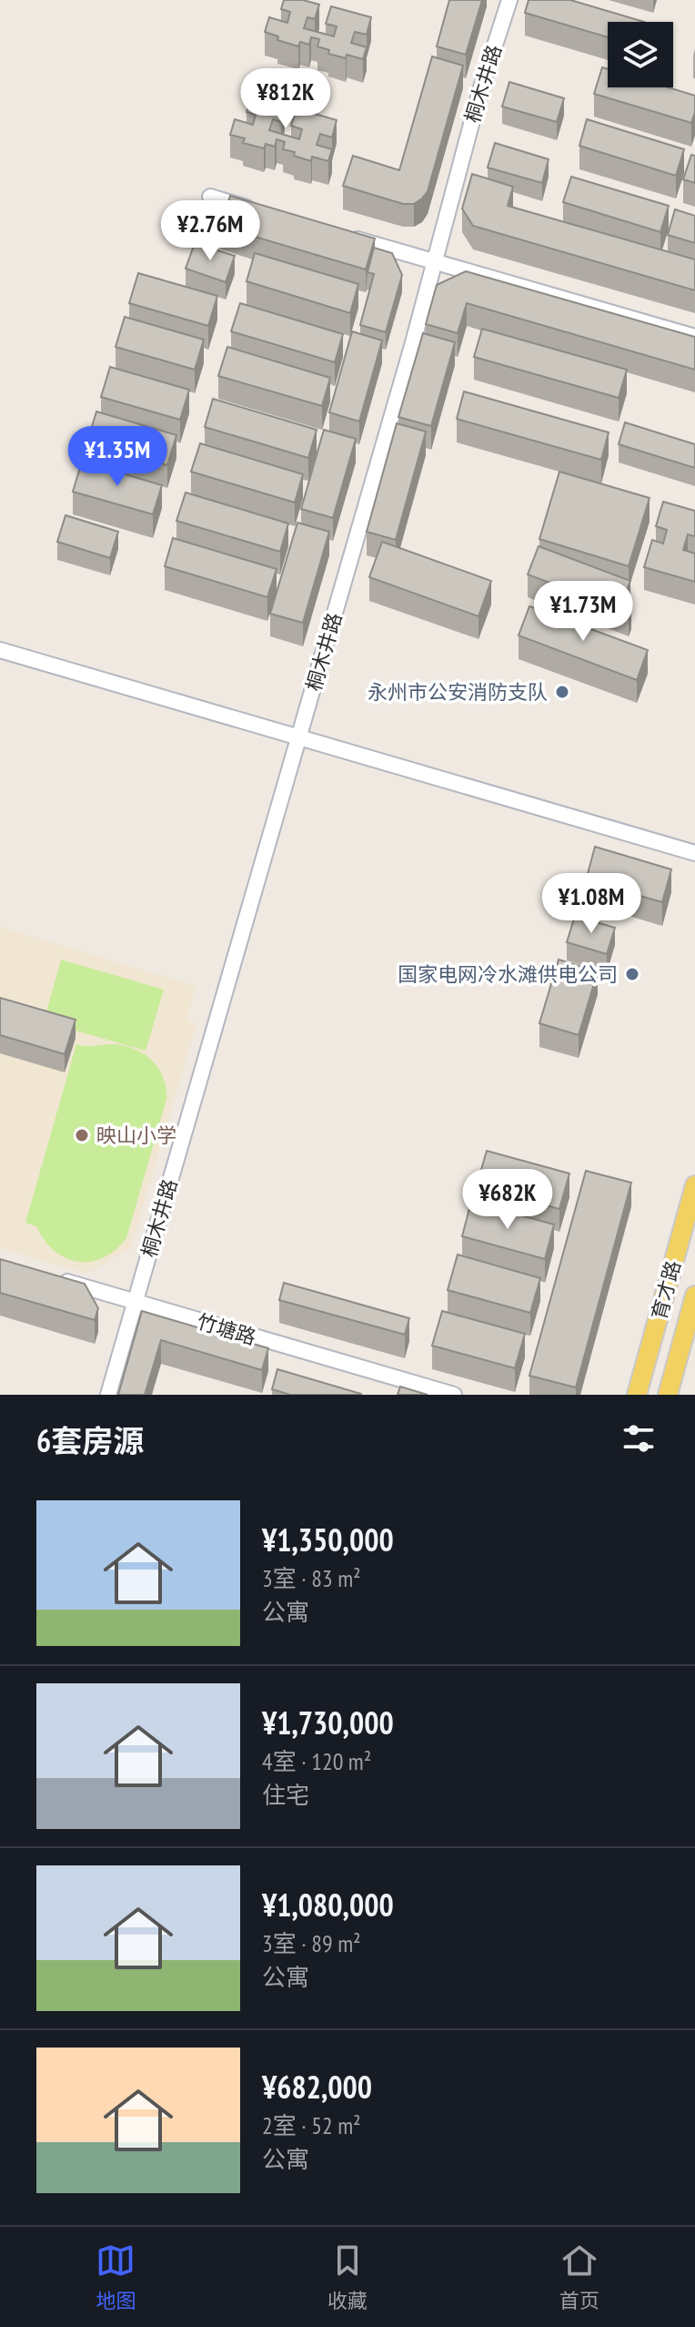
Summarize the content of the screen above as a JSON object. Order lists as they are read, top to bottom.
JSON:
{
  "streets": {
    "main road": ["育才路"],
    "street": ["桐木井路", "竹塘路"]
  },
  "crossings": [
    ["桐木井路", "竹塘路"]
  ],
  "places": ["永州市公安消防支队", "国家电网冷水滩供电公司", "映山小学"],
  "page": {
    "price": [
      "¥812K",
      "¥2.76M",
      "¥1.35M",
      "¥1.73M",
      "¥1.08M",
      "¥682K"
    ],
    "heading": "6套房源",
    "list": [
      {
        "name": "¥1,350,000",
        "note": "3室 · 83 m² · 公寓"
      },
      {
        "name": "¥1,730,000",
        "note": "4室 · 120 m² · 住宅"
      },
      {
        "name": "¥1,080,000",
        "note": "3室 · 89 m² · 公寓"
      },
      {
        "name": "¥682,000",
        "note": "2室 · 52 m² · 公寓"
      }
    ],
    "tabs": ["地图", "收藏", "首页"]
  }
}
